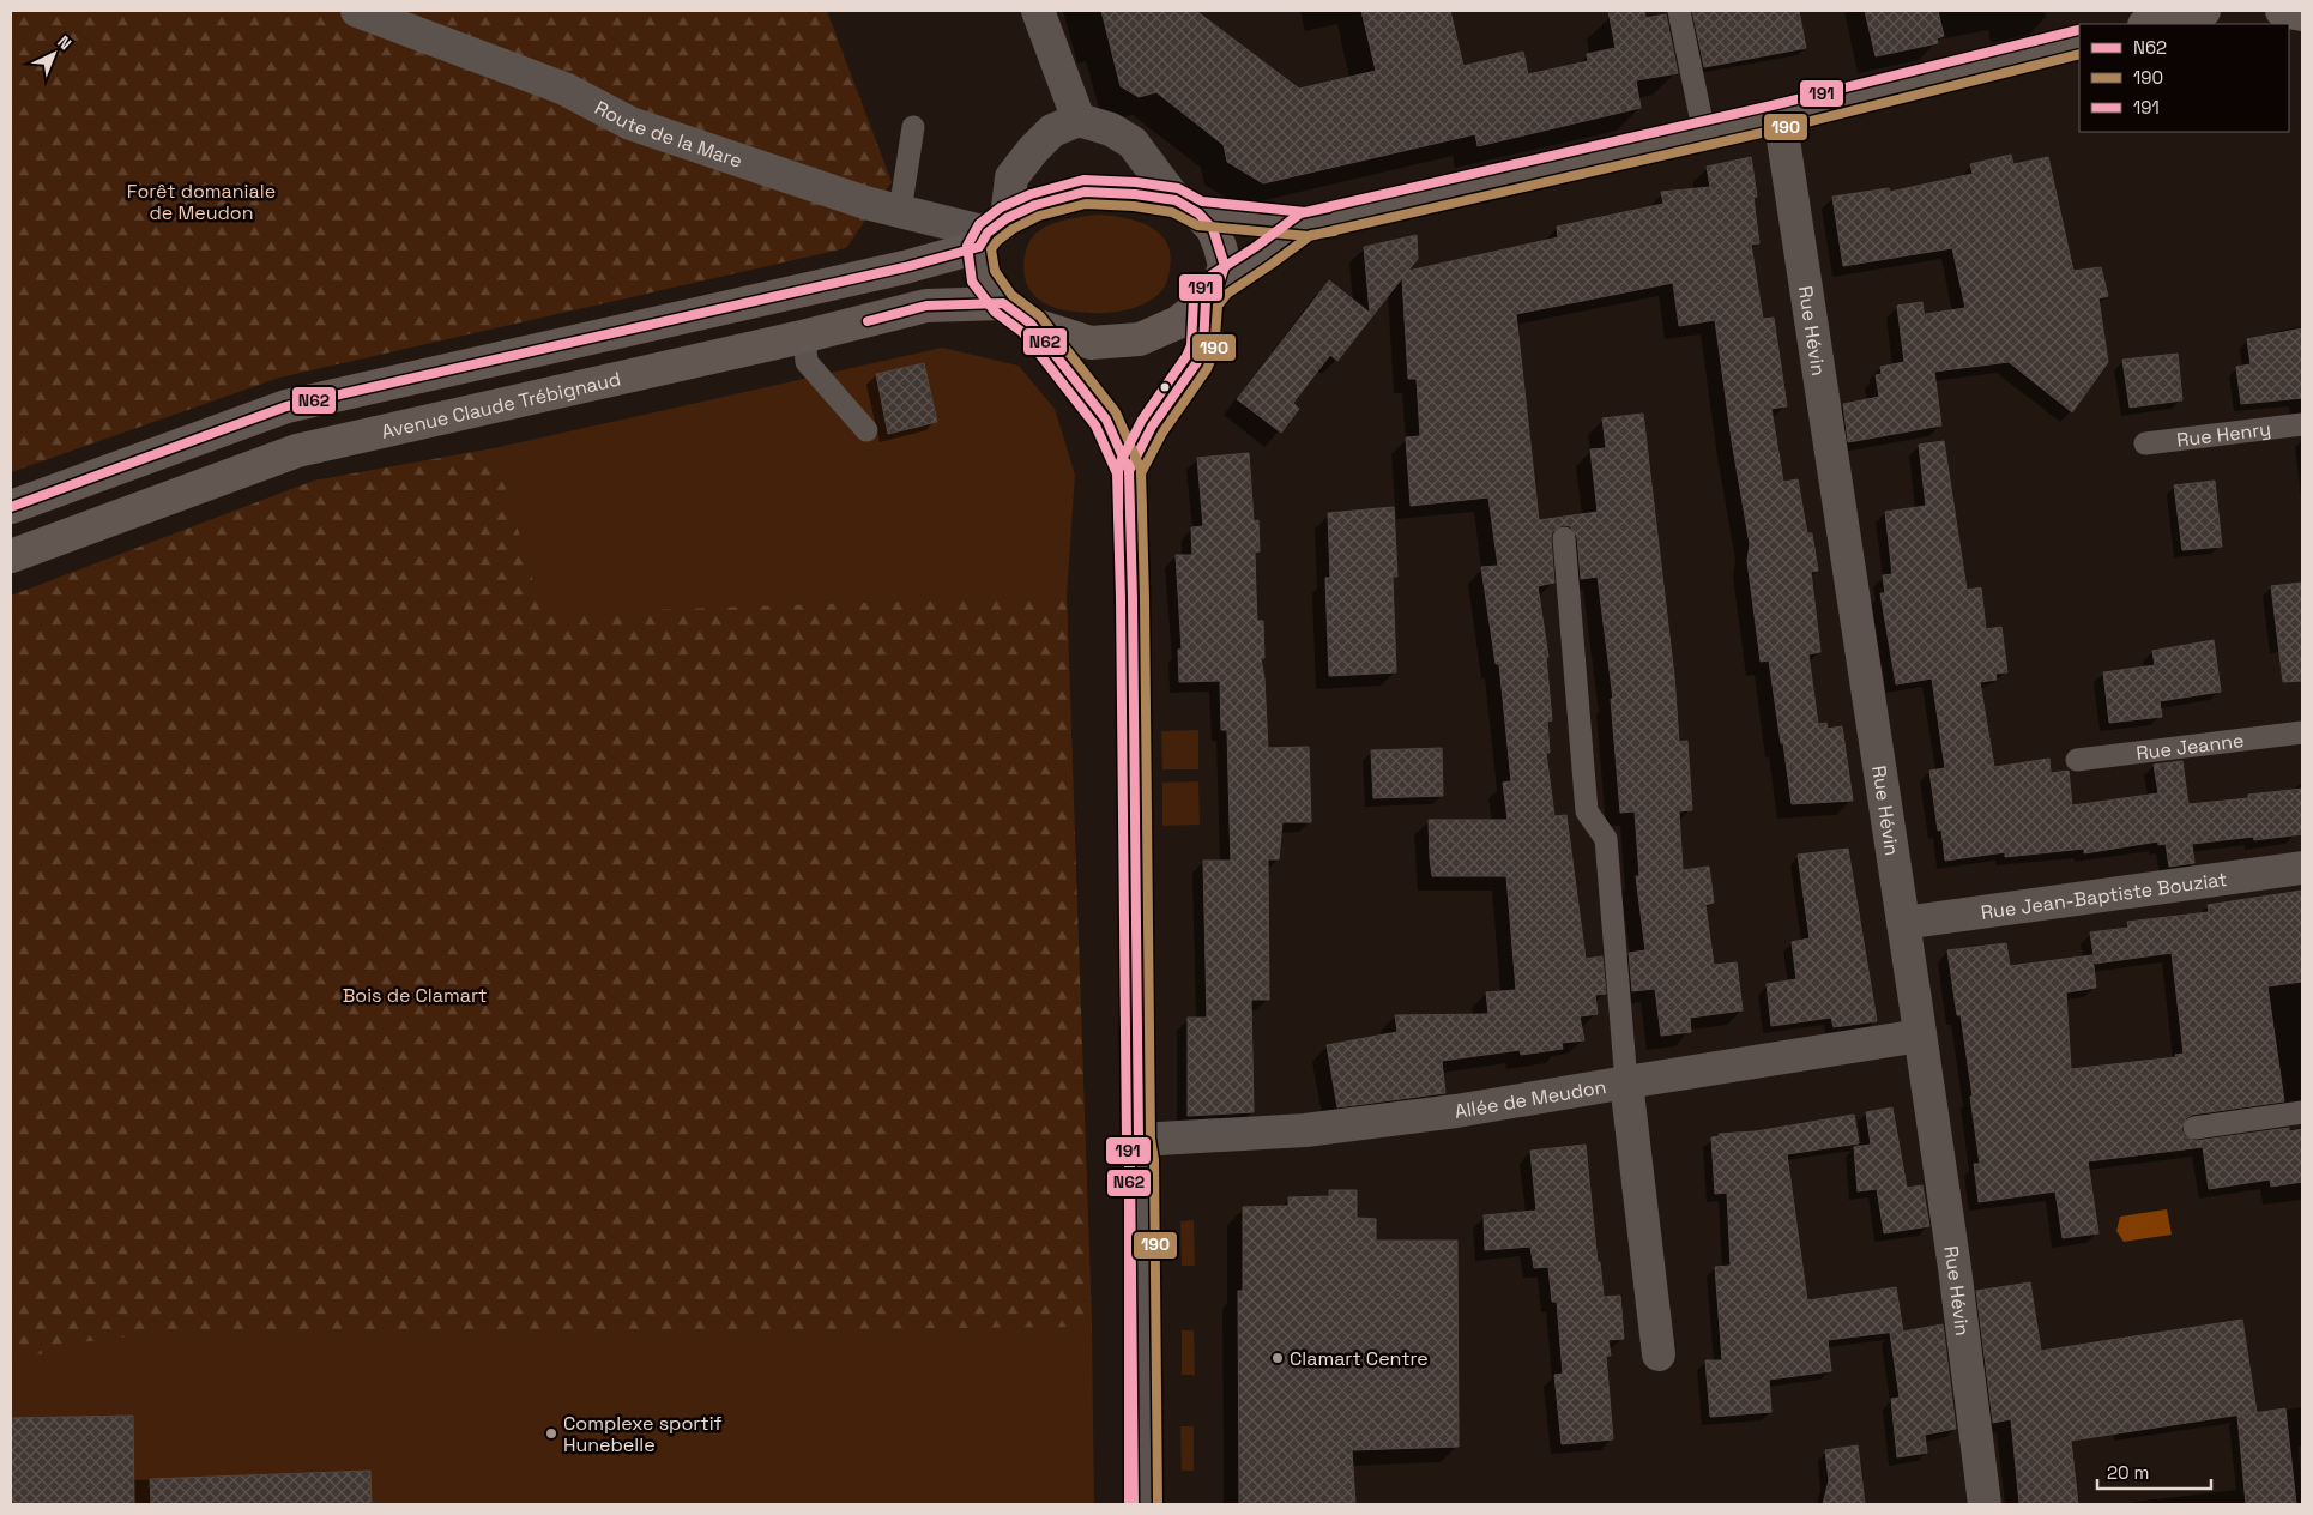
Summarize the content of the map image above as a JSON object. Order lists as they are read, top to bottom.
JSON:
{
  "streets": {
    "main road": ["Avenue Claude Trébignaud"],
    "street": [
      "Route de la Mare",
      "Rue Hévin",
      "Rue Jean-Baptiste Bouziat",
      "Allée de Meudon"
    ],
    "lane": ["Rue Henry", "Rue Jeanne"]
  },
  "crossings": [
    ["Route de la Mare", "Avenue Claude Trébignaud"],
    ["Rue Hévin", "Rue Jean-Baptiste Bouziat"],
    ["Rue Hévin", "Allée de Meudon"]
  ],
  "parks": ["Forêt domaniale de Meudon", "Bois de Clamart"],
  "places": ["Clamart Centre", "Complexe sportif Hunebelle"],
  "lines": ["transit line 191", "transit line 190", "transit line N62"],
  "legend": ["N62", "190", "191"],
  "scale_bar": "20 m",
  "north": "top right"
}
